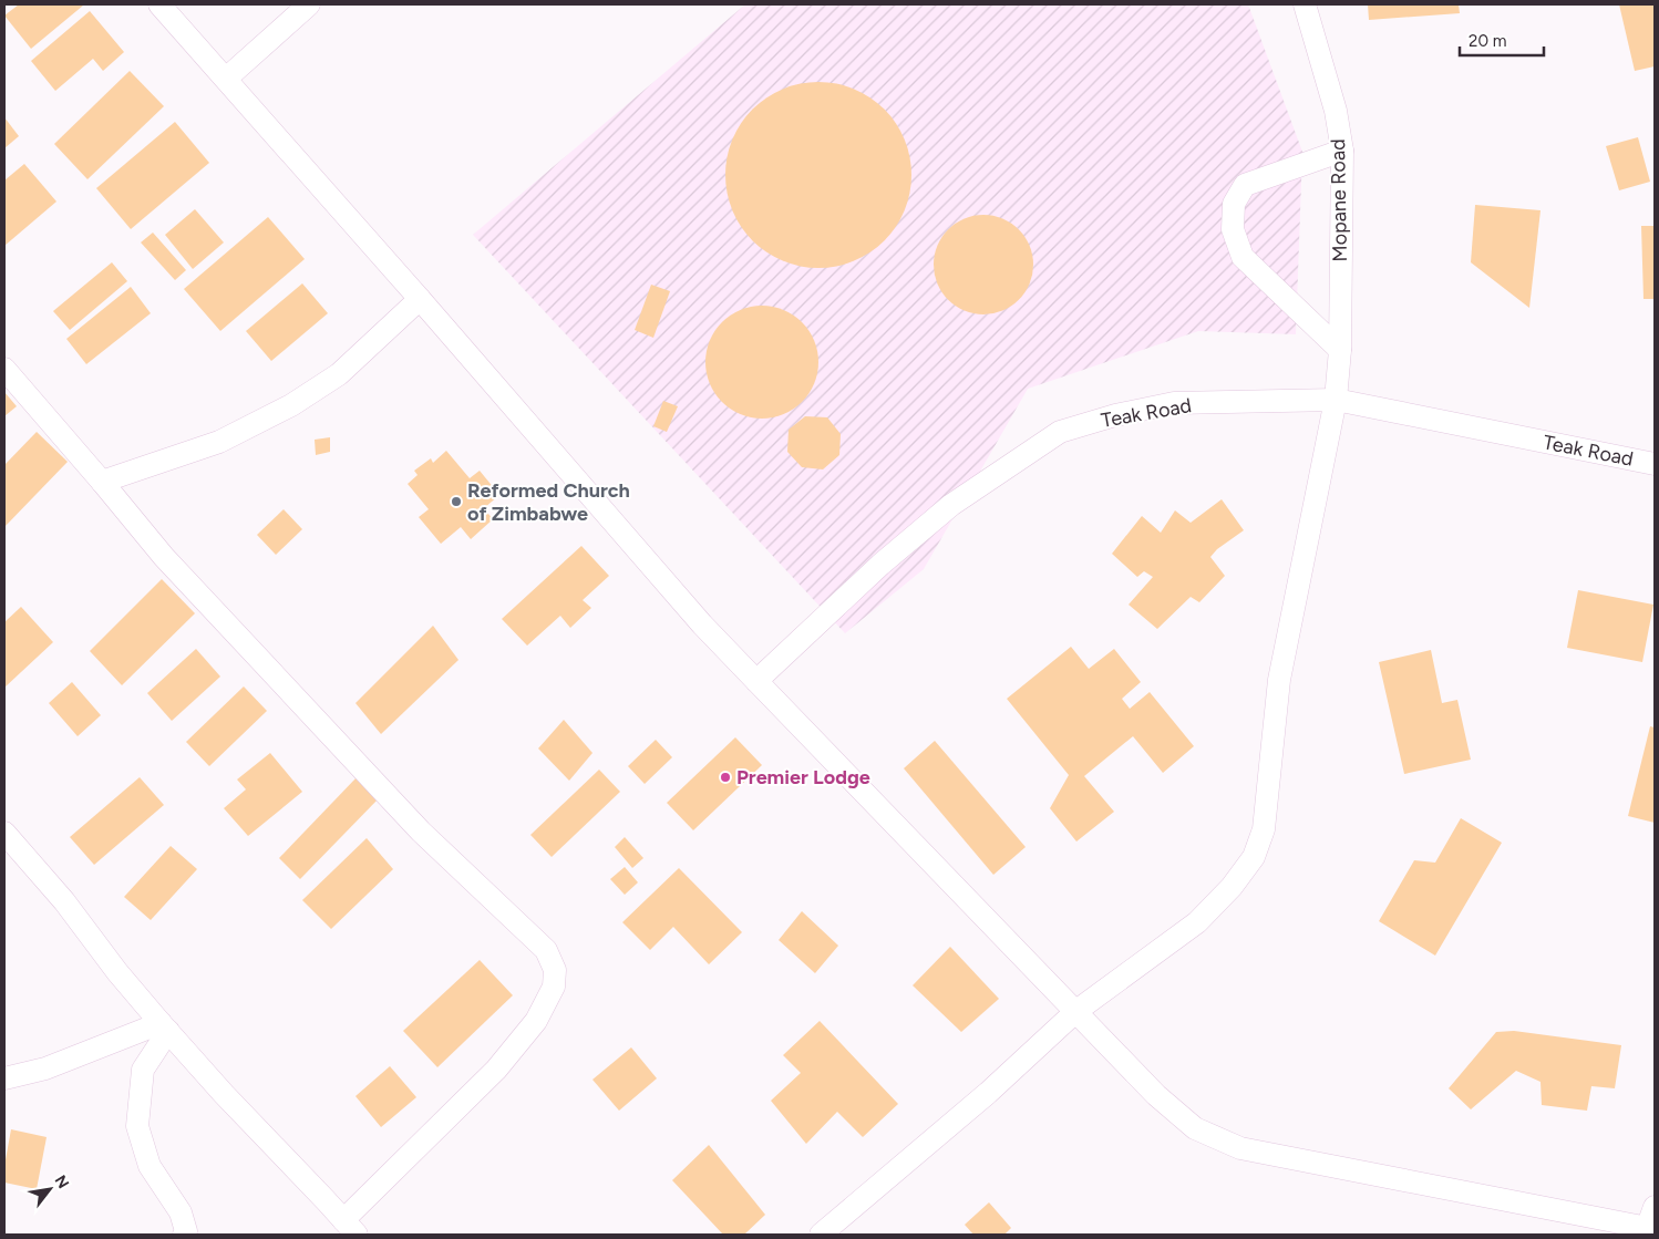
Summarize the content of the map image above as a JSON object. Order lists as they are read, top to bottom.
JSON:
{
  "streets": {
    "street": ["Mopane Road", "Teak Road"]
  },
  "crossings": [
    ["Mopane Road", "Teak Road"]
  ],
  "places": ["Reformed Church of Zimbabwe", "Premier Lodge"],
  "scale_bar": "20 m",
  "north": "top right"
}
